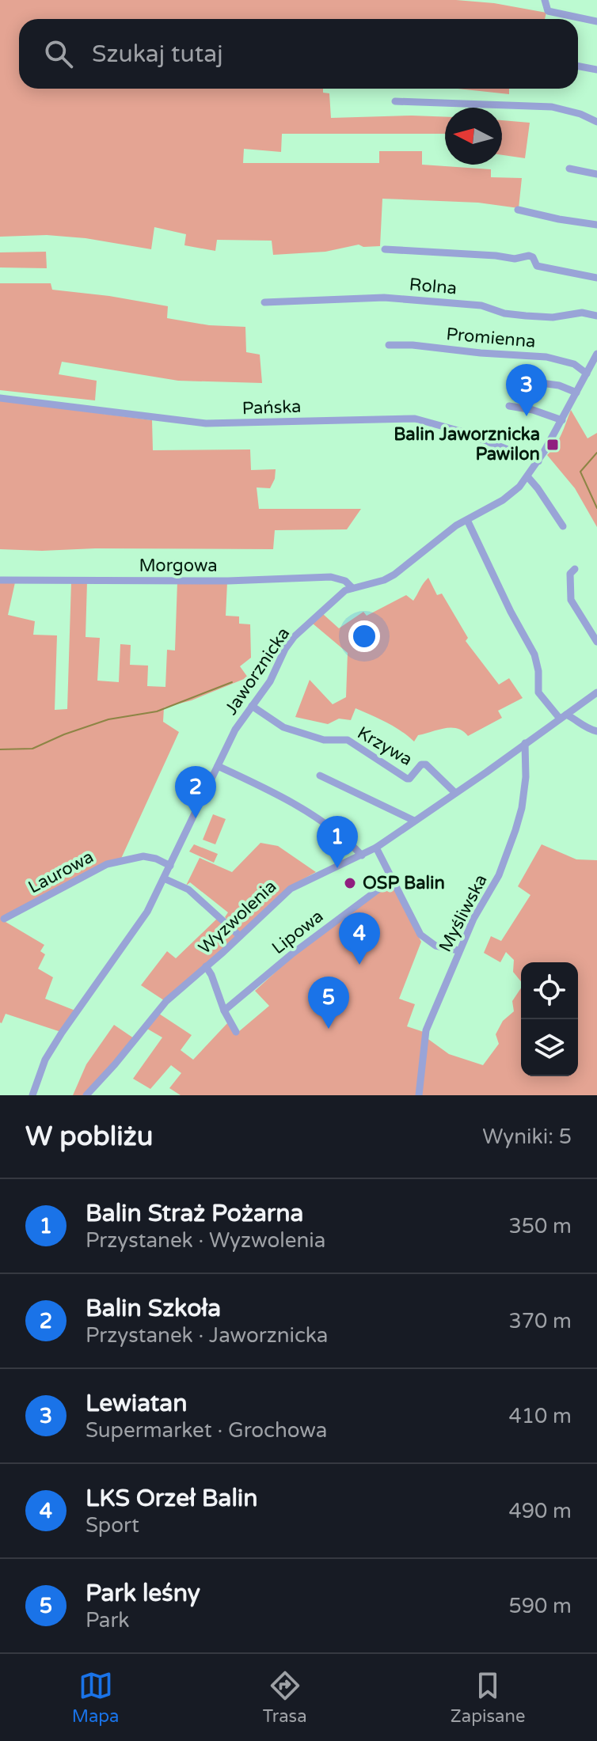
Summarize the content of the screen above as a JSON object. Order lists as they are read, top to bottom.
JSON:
{
  "streets": {
    "street": [
      "Rolna",
      "Promienna",
      "Pańska",
      "Morgowa",
      "Jaworznicka",
      "Krzywa",
      "Laurowa",
      "Myśliwska",
      "Wyzwolenia",
      "Lipowa"
    ]
  },
  "crossings": [
    ["Promienna", "Jaworznicka"],
    ["Pańska", "Jaworznicka"],
    ["Morgowa", "Jaworznicka"],
    ["Jaworznicka", "Krzywa"],
    ["Jaworznicka", "Laurowa"],
    ["Krzywa", "Wyzwolenia"],
    ["Myśliwska", "Wyzwolenia"]
  ],
  "places": {
    "transit": ["Balin Jaworznicka Pawilon"],
    "other": ["OSP Balin"]
  },
  "north": "left",
  "page": {
    "search": "Szukaj tutaj",
    "pins": [
      "3",
      "2",
      "1",
      "4",
      "5"
    ],
    "heading": ["W pobliżu", "Wyniki: 5"],
    "list": [
      {
        "mark": "1",
        "name": "Balin Straż Pożarna",
        "note": "Przystanek · Wyzwolenia",
        "value": "350 m"
      },
      {
        "mark": "2",
        "name": "Balin Szkoła",
        "note": "Przystanek · Jaworznicka",
        "value": "370 m"
      },
      {
        "mark": "3",
        "name": "Lewiatan",
        "note": "Supermarket · Grochowa",
        "value": "410 m"
      },
      {
        "mark": "4",
        "name": "LKS Orzeł Balin",
        "note": "Sport",
        "value": "490 m"
      },
      {
        "mark": "5",
        "name": "Park leśny",
        "note": "Park",
        "value": "590 m"
      }
    ],
    "nav": ["Mapa", "Trasa", "Zapisane"]
  }
}
